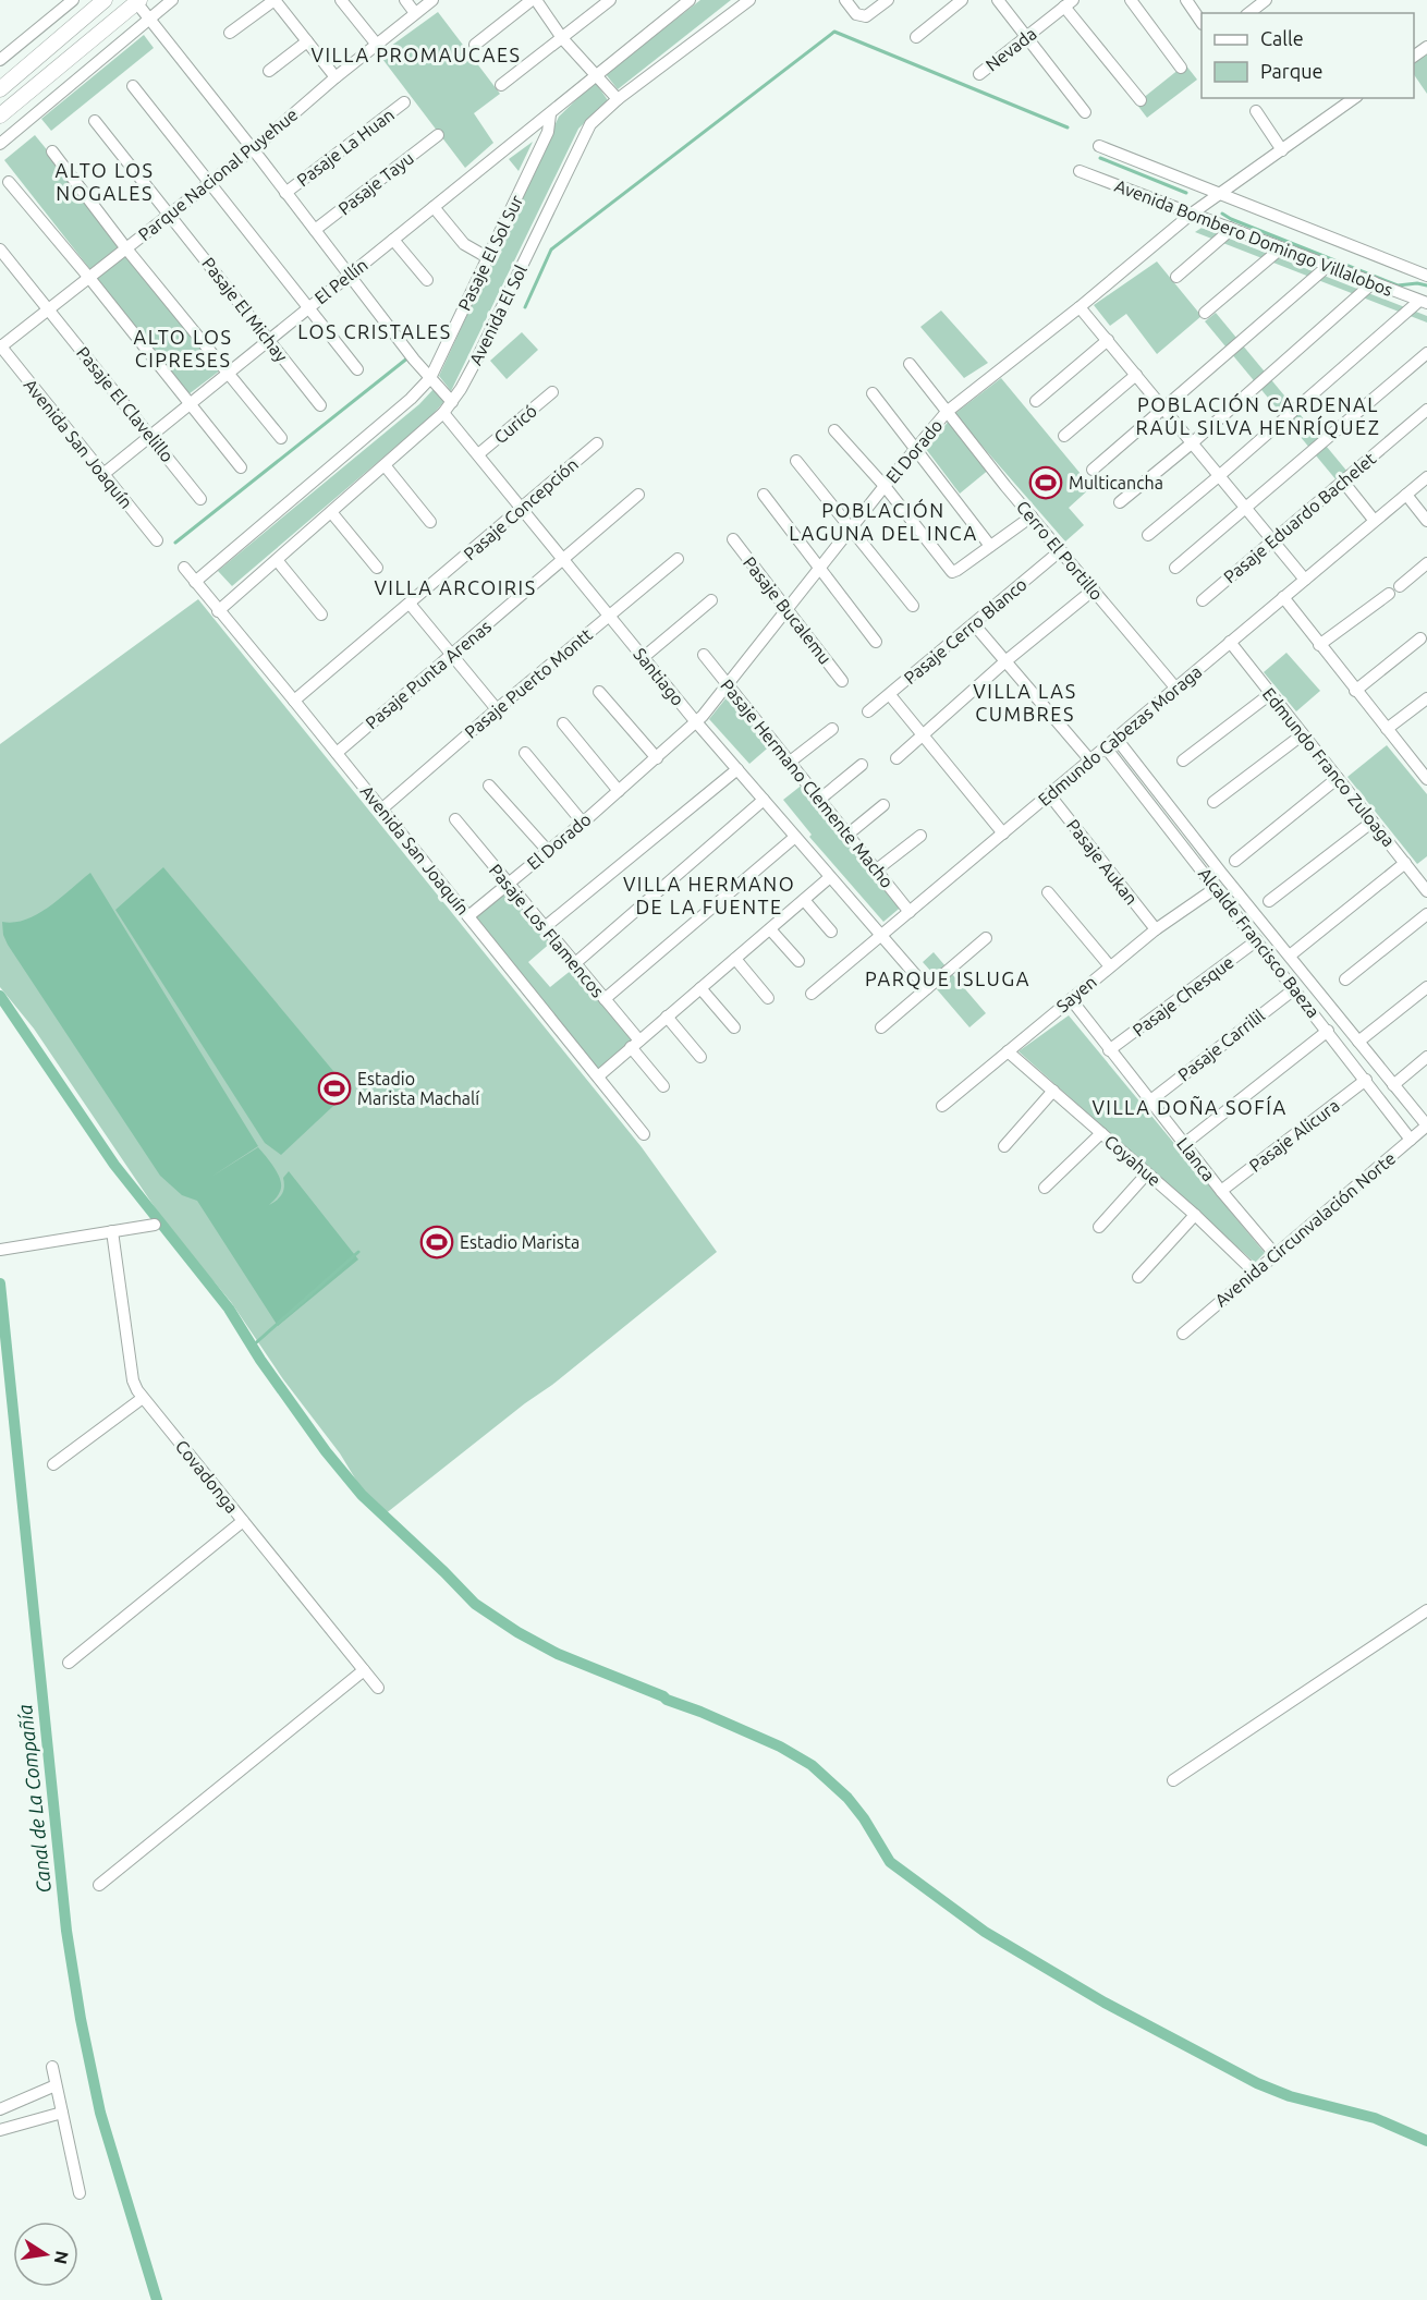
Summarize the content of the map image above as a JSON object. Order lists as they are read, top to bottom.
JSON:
{
  "streets": {
    "street": [
      "Nevada",
      "Pasaje La Huan",
      "Parque Nacional Puyehue",
      "Pasaje Tayu",
      "Avenida Bombero Domingo Villalobos",
      "Pasaje El Sol Sur",
      "El Pellín",
      "Pasaje El Michay",
      "Avenida El Sol",
      "Pasaje El Clavelillo",
      "Curicó",
      "Avenida San Joaquín",
      "El Dorado",
      "Pasaje Concepción",
      "Pasaje Eduardo Bachelet",
      "Cerro El Portillo",
      "Pasaje Bucalemu",
      "Pasaje Cerro Blanco",
      "Pasaje Punta Arenas",
      "Santiago",
      "Pasaje Puerto Montt",
      "Edmundo Cabezas Moraga",
      "Edmundo Franco Zuloaga",
      "Pasaje Hermano Clemente Macho",
      "Pasaje Aukan",
      "Pasaje Los Flamencos",
      "Alcalde Francisco Baeza",
      "Sayen",
      "Pasaje Chesque",
      "Pasaje Carrilil",
      "Pasaje Alicura",
      "Llanca",
      "Coyahue",
      "Avenida Circunvalación Norte",
      "Covadonga"
    ]
  },
  "crossings": [
    ["Parque Nacional Puyehue", "Pasaje El Michay"],
    ["Parque Nacional Puyehue", "Pasaje El Clavelillo"],
    ["Parque Nacional Puyehue", "Avenida San Joaquín"],
    ["Avenida Bombero Domingo Villalobos", "El Dorado"],
    ["Pasaje El Sol Sur", "El Pellín"],
    ["Pasaje El Sol Sur", "Avenida San Joaquín"],
    ["El Pellín", "Pasaje El Michay"],
    ["El Pellín", "Pasaje El Clavelillo"],
    ["El Pellín", "Avenida San Joaquín"],
    ["Avenida El Sol", "Avenida San Joaquín"],
    ["Avenida El Sol", "Santiago"],
    ["Curicó", "Santiago"],
    ["Avenida San Joaquín", "El Dorado"],
    ["Avenida San Joaquín", "Pasaje Concepción"],
    ["Avenida San Joaquín", "Pasaje Punta Arenas"],
    ["Avenida San Joaquín", "Pasaje Puerto Montt"],
    ["El Dorado", "Cerro El Portillo"],
    ["El Dorado", "Pasaje Bucalemu"],
    ["El Dorado", "Santiago"],
    ["El Dorado", "Pasaje Hermano Clemente Macho"],
    ["El Dorado", "Pasaje Los Flamencos"],
    ["Pasaje Concepción", "Santiago"],
    ["Cerro El Portillo", "Pasaje Cerro Blanco"],
    ["Cerro El Portillo", "Edmundo Cabezas Moraga"],
    ["Pasaje Punta Arenas", "Santiago"],
    ["Santiago", "Pasaje Puerto Montt"],
    ["Santiago", "Edmundo Cabezas Moraga"],
    ["Edmundo Cabezas Moraga", "Edmundo Franco Zuloaga"],
    ["Edmundo Cabezas Moraga", "Pasaje Hermano Clemente Macho"],
    ["Edmundo Cabezas Moraga", "Pasaje Aukan"],
    ["Edmundo Cabezas Moraga", "Alcalde Francisco Baeza"],
    ["Pasaje Aukan", "Sayen"],
    ["Alcalde Francisco Baeza", "Sayen"],
    ["Alcalde Francisco Baeza", "Pasaje Chesque"],
    ["Alcalde Francisco Baeza", "Pasaje Carrilil"],
    ["Alcalde Francisco Baeza", "Pasaje Alicura"],
    ["Alcalde Francisco Baeza", "Avenida Circunvalación Norte"],
    ["Sayen", "Llanca"],
    ["Sayen", "Coyahue"],
    ["Pasaje Chesque", "Llanca"],
    ["Pasaje Carrilil", "Llanca"],
    ["Pasaje Alicura", "Llanca"],
    ["Llanca", "Avenida Circunvalación Norte"],
    ["Coyahue", "Avenida Circunvalación Norte"]
  ],
  "districts": [
    "VILLA PROMAUCAES",
    "ALTO LOS NOGALES",
    "LOS CRISTALES",
    "ALTO LOS CIPRESES",
    "POBLACIÓN CARDENAL RAÚL SILVA HENRÍQUEZ",
    "POBLACIÓN LAGUNA DEL INCA",
    "VILLA ARCOIRIS",
    "VILLA LAS CUMBRES",
    "VILLA HERMANO DE LA FUENTE",
    "PARQUE ISLUGA",
    "VILLA DOÑA SOFÍA"
  ],
  "water": ["Canal de La Compañía"],
  "places": {
    "sports": ["Multicancha", "Estadio Marista Machalí", "Estadio Marista"]
  },
  "legend": ["Calle", "Parque"],
  "north": "right"
}
